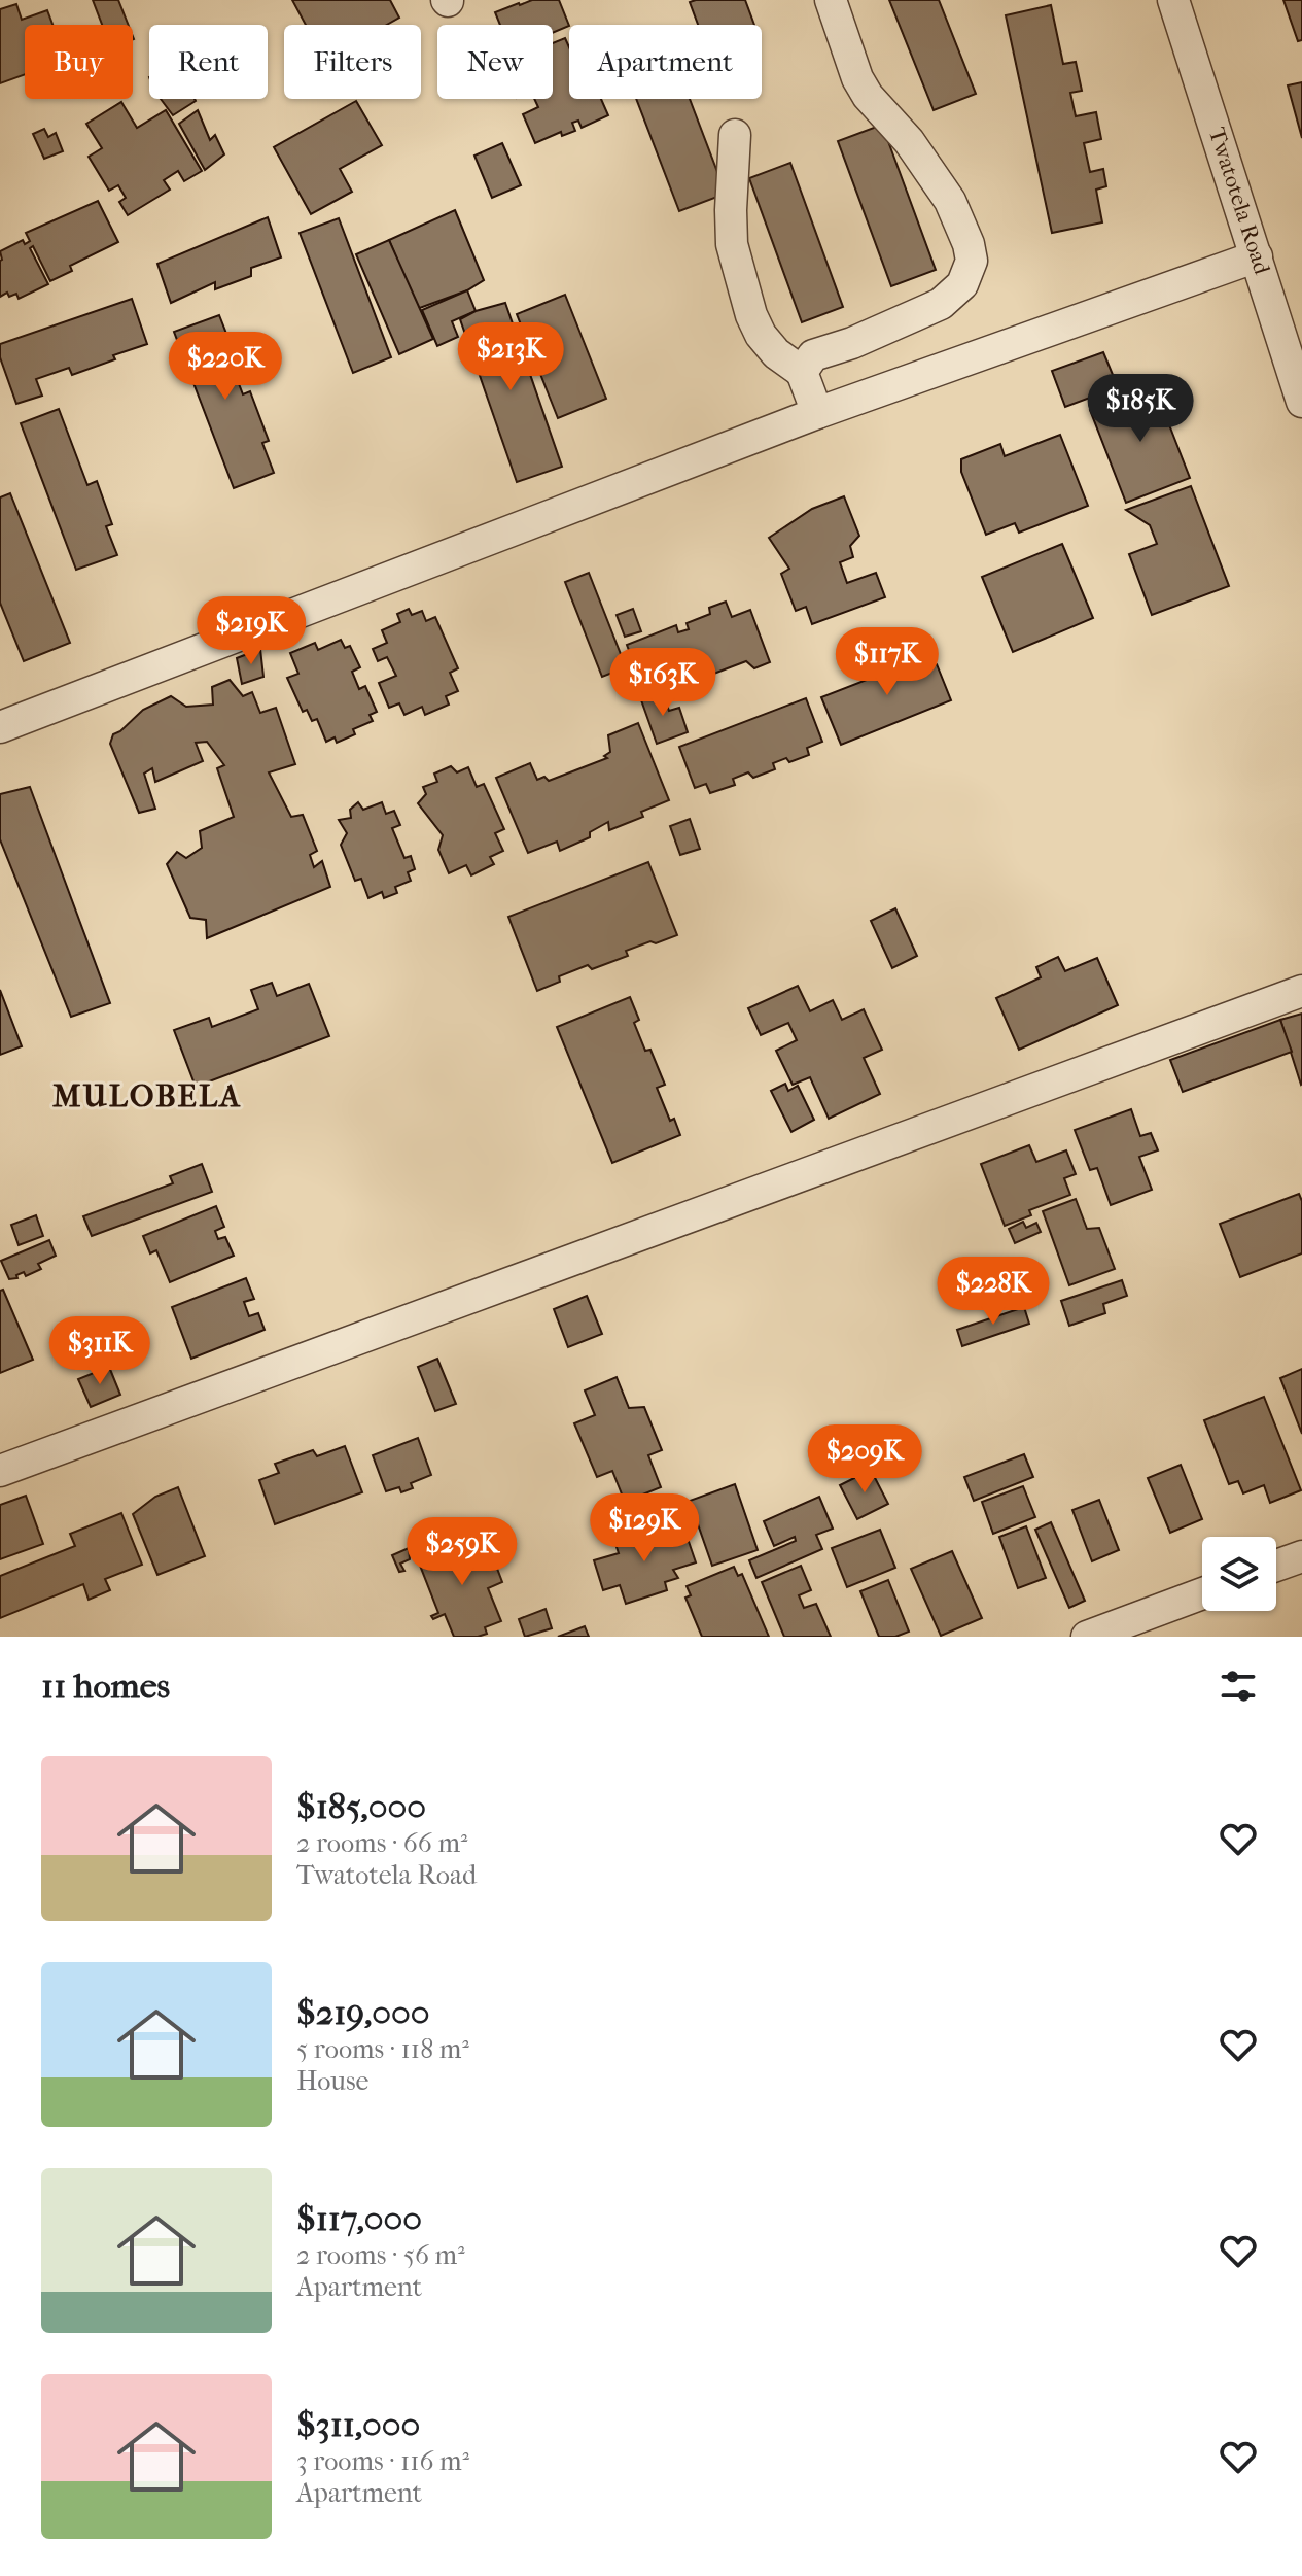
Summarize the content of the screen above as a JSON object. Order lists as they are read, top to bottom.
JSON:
{
  "streets": {
    "street": ["Twatotela Road"]
  },
  "districts": ["MULOBELA"],
  "page": {
    "chip": [
      "Buy",
      "Rent",
      "Filters",
      "New",
      "Apartment"
    ],
    "price": [
      "$213K",
      "$220K",
      "$185K",
      "$219K",
      "$117K",
      "$163K",
      "$228K",
      "$311K",
      "$209K",
      "$129K",
      "$259K"
    ],
    "heading": "11 homes",
    "list": [
      {
        "name": "$185,000",
        "note": "2 rooms · 66 m² · Twatotela Road"
      },
      {
        "name": "$219,000",
        "note": "5 rooms · 118 m² · House"
      },
      {
        "name": "$117,000",
        "note": "2 rooms · 56 m² · Apartment"
      },
      {
        "name": "$311,000",
        "note": "3 rooms · 116 m² · Apartment"
      }
    ]
  }
}
